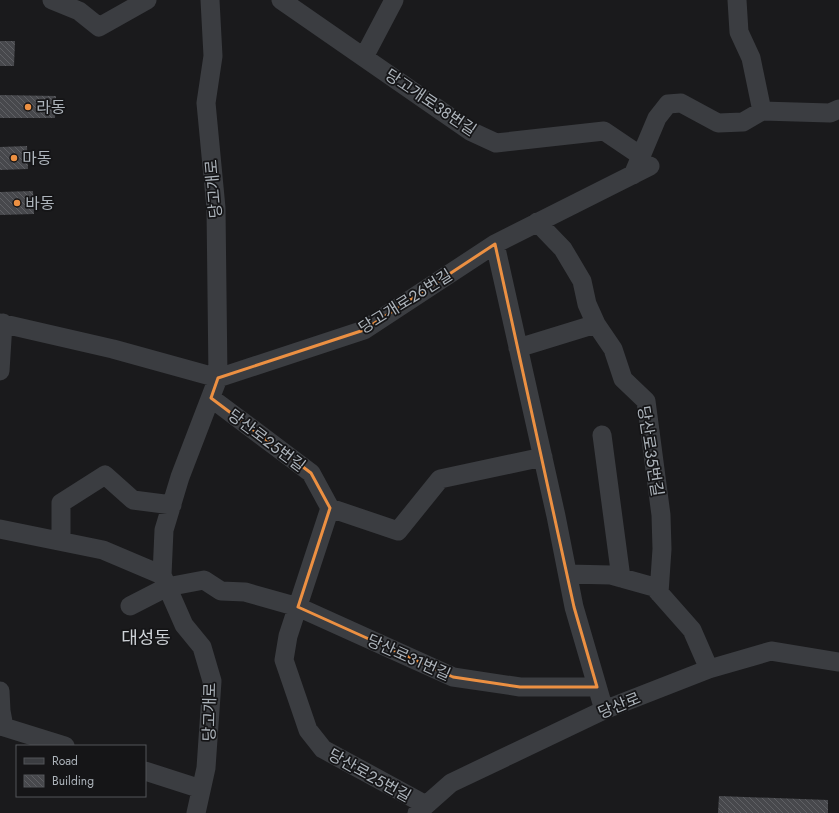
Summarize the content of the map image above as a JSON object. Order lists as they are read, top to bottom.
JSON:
{
  "streets": {
    "street": [
      "당고개로38번길",
      "당고개로",
      "당고개로26번길",
      "당산로25번길",
      "당산로35번길",
      "당산로31번길",
      "당산로"
    ]
  },
  "crossings": [
    ["당고개로38번길", "당고개로26번길"],
    ["당고개로", "당고개로26번길"],
    ["당고개로", "당산로25번길"],
    ["당고개로26번길", "당산로35번길"],
    ["당산로25번길", "당산로31번길"],
    ["당산로25번길", "당산로"]
  ],
  "districts": ["대성동"],
  "places": ["라동", "마동", "바동"],
  "legend": ["Road", "Building"]
}
